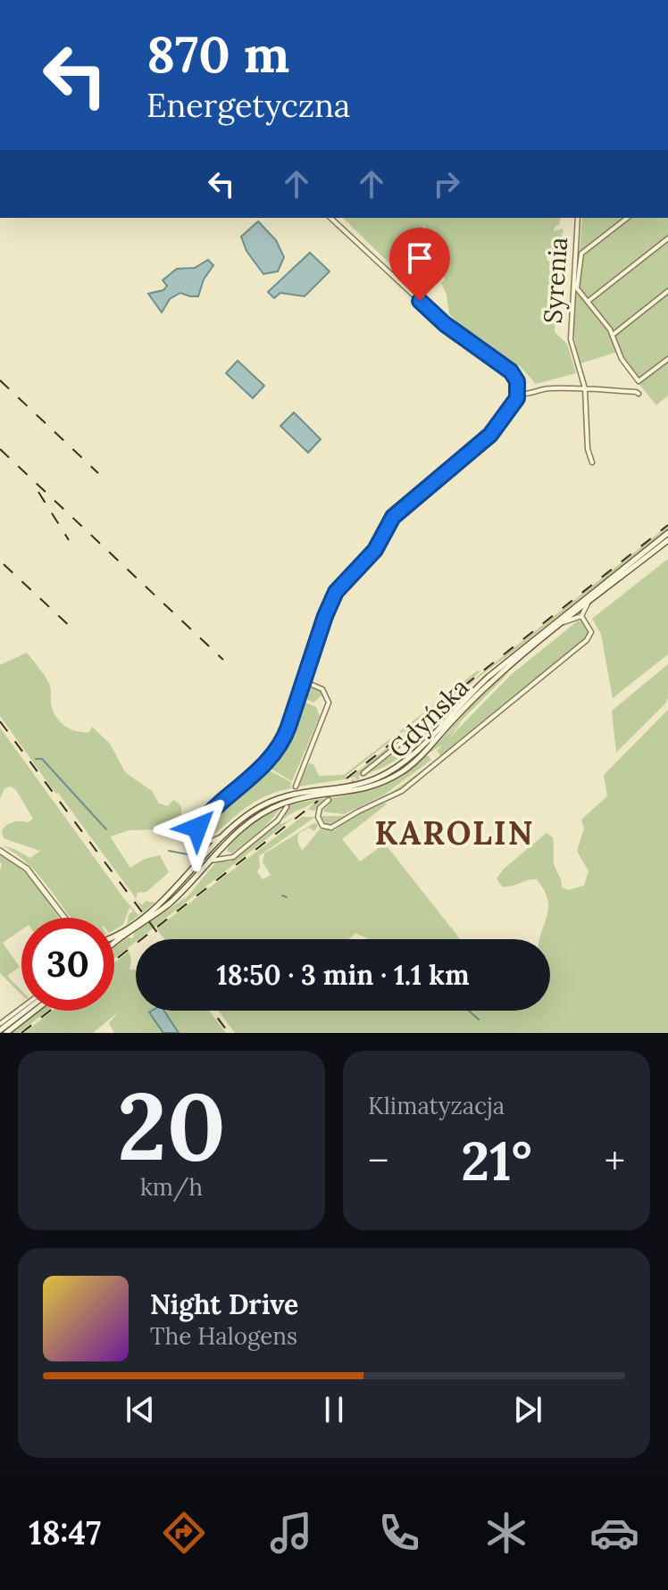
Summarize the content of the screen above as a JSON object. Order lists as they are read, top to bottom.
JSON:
{
  "streets": {
    "main road": ["Gdyńska"],
    "street": ["Syrenia"]
  },
  "districts": ["KAROLIN"],
  "page": {
    "turn": ["870 m", "Energetyczna"],
    "limit": "30",
    "trip": "18:50 · 3 min · 1.1 km",
    "tile": [
      ["20", "km/h"],
      "Klimatyzacja"
    ],
    "heat": ["−", "21°", "+"],
    "song": ["Night Drive", "The Halogens"],
    "tabs": "18:47"
  }
}
